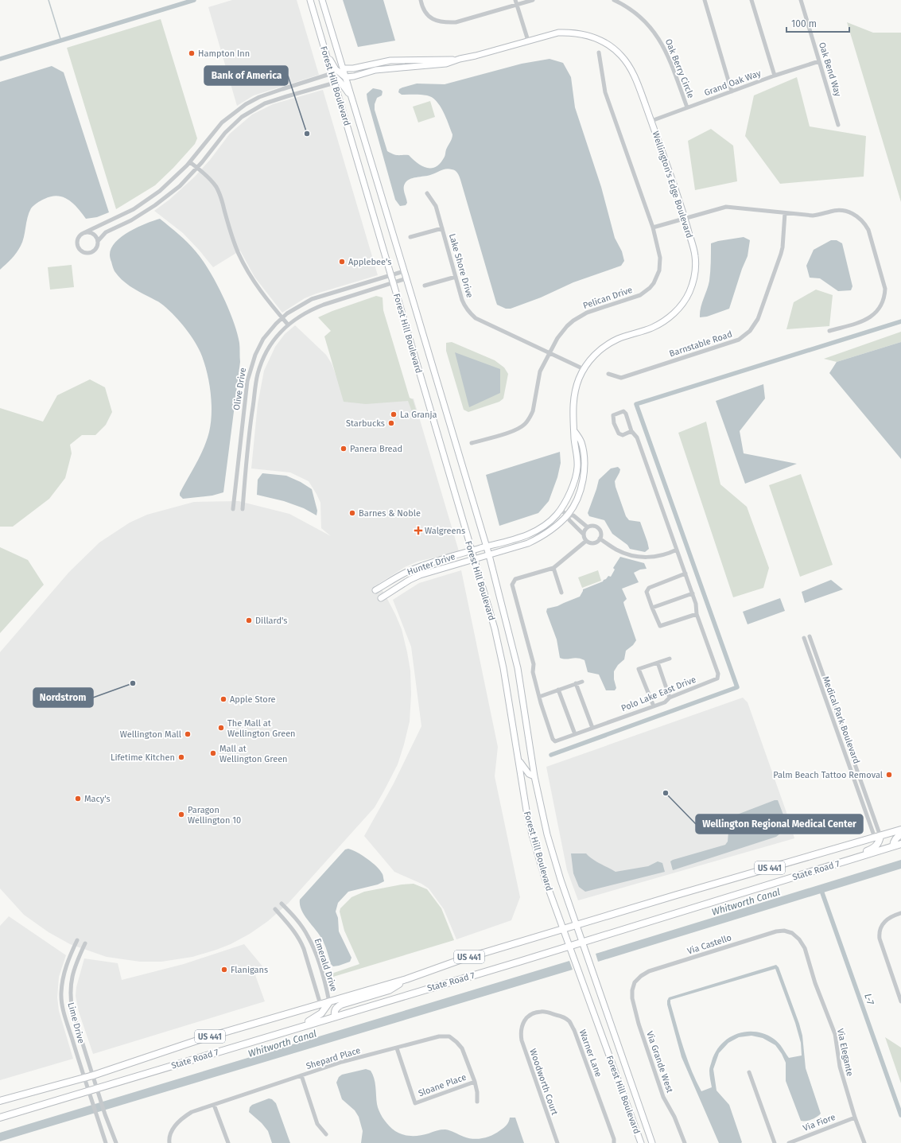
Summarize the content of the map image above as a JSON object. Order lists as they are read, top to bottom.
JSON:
{
  "streets": {
    "main road": [
      "Forest Hill Boulevard",
      "Wellington's Edge Boulevard",
      "Hunter Drive",
      "US 441",
      "State Road 7"
    ],
    "street": [
      "Oak Berry Circle",
      "Oak Bend Way",
      "Grand Oak Way",
      "Lake Shore Drive",
      "Pelican Drive",
      "Barnstable Road",
      "Olive Drive",
      "Polo Lake East Drive",
      "Medical Park Boulevard",
      "Via Castello",
      "Emerald Drive",
      "Lime Drive",
      "Via Elegante",
      "Warner Lane",
      "Shepard Place",
      "Via Grande West",
      "Woodworth Court",
      "Sloane Place",
      "Via Fiore"
    ]
  },
  "crossings": [
    ["Oak Berry Circle", "Grand Oak Way"],
    ["Oak Bend Way", "Grand Oak Way"],
    ["Grand Oak Way", "Wellington's Edge Boulevard"],
    ["Forest Hill Boulevard", "Wellington's Edge Boulevard"],
    ["Forest Hill Boulevard", "Olive Drive"],
    ["Forest Hill Boulevard", "Hunter Drive"],
    ["Forest Hill Boulevard", "State Road 7"],
    ["Wellington's Edge Boulevard", "Lake Shore Drive"],
    ["Wellington's Edge Boulevard", "Hunter Drive"],
    ["Lake Shore Drive", "Pelican Drive"],
    ["Medical Park Boulevard", "State Road 7"],
    ["State Road 7", "Emerald Drive"],
    ["State Road 7", "Lime Drive"],
    ["Via Castello", "Via Elegante"],
    ["Via Castello", "Via Grande West"],
    ["Via Elegante", "Via Fiore"],
    ["Warner Lane", "Woodworth Court"],
    ["Shepard Place", "Sloane Place"]
  ],
  "water": ["Whitworth Canal", "L-7"],
  "places": {
    "other": [
      "Hampton Inn",
      "Bank of America",
      "Applebee's",
      "La Granja",
      "Starbucks",
      "Panera Bread",
      "Barnes & Noble",
      "Dillard's",
      "Nordstrom",
      "Apple Store",
      "The Mall at Wellington Green",
      "Wellington Mall",
      "Mall at Wellington Green",
      "Lifetime Kitchen",
      "Palm Beach Tattoo Removal",
      "Wellington Regional Medical Center",
      "Macy's",
      "Paragon Wellington 10",
      "Flanigans"
    ],
    "health": ["Walgreens"]
  },
  "scale_bar": "100 m"
}
